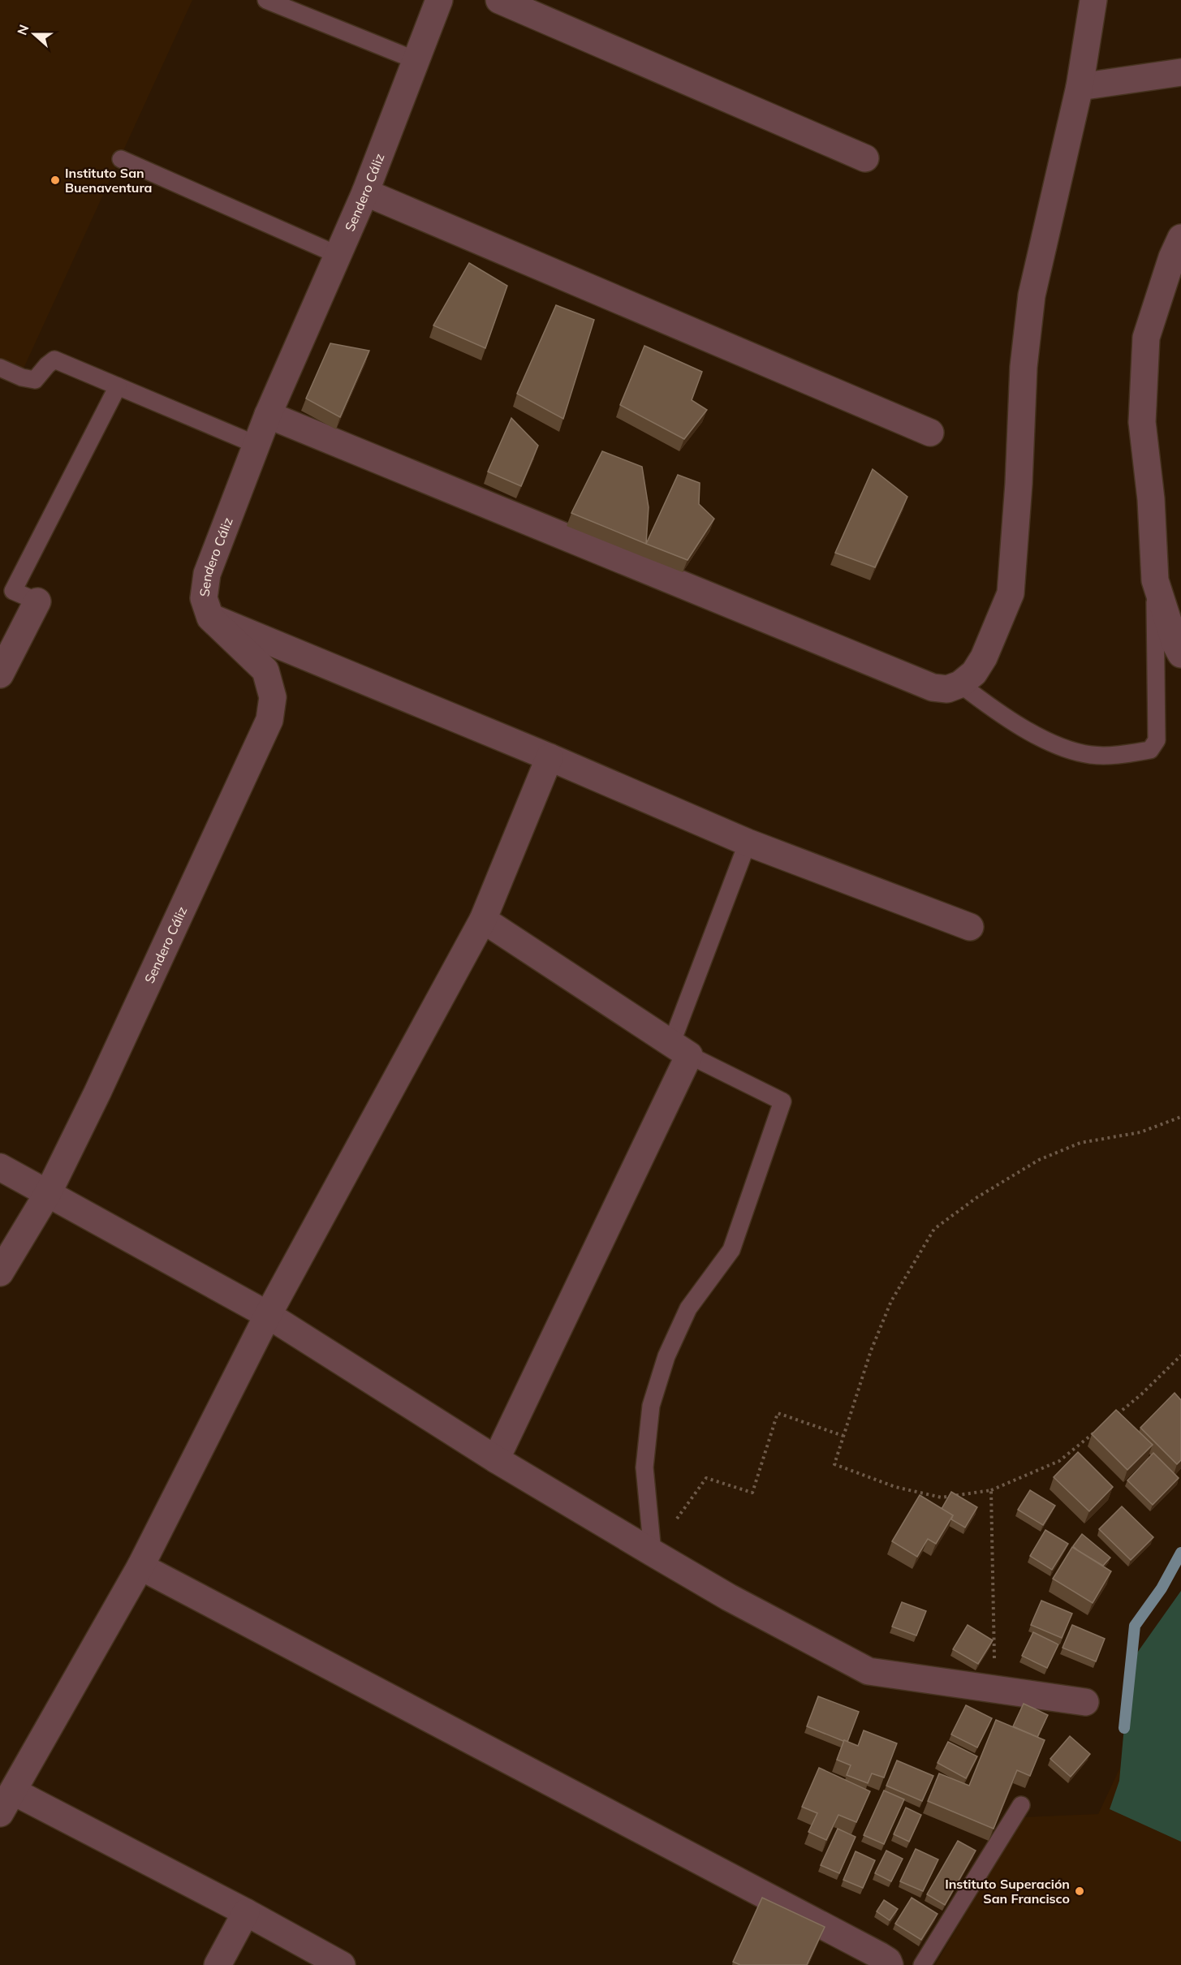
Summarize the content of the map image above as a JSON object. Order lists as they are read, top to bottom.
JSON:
{
  "streets": {
    "street": ["Sendero Cáliz"]
  },
  "places": ["Instituto San Buenaventura", "Instituto Superación San Francisco"],
  "north": "left"
}
